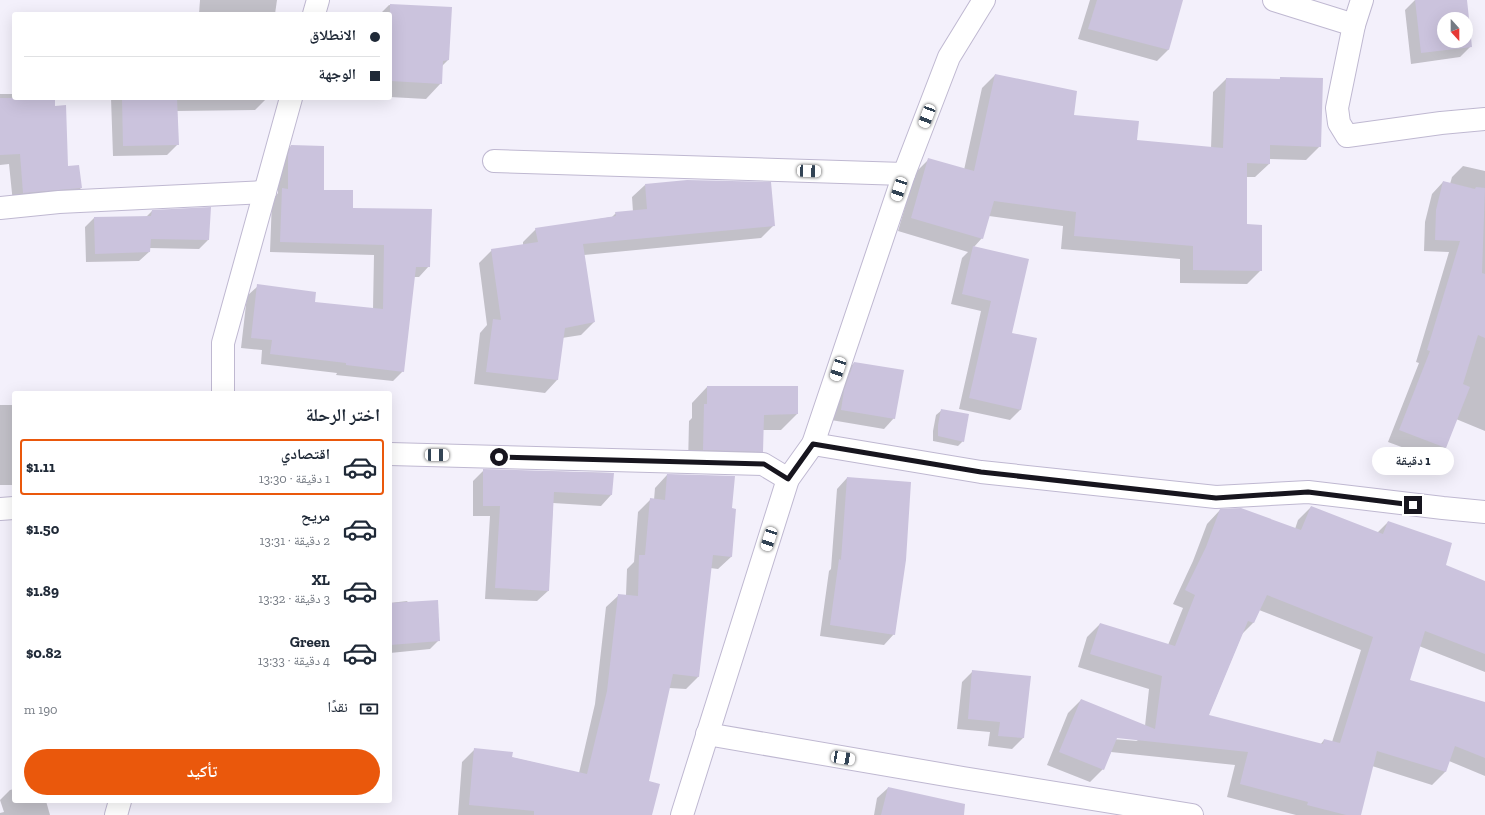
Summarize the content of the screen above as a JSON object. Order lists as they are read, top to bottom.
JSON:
{
  "north": "bottom",
  "page": {
    "banner": ["الانطلاق", "الوجهة"],
    "heading": "اختر الرحلة",
    "list": [
      {
        "name": "اقتصادي",
        "note": "1 دقيقة · 13:30",
        "value": "$1.11"
      },
      {
        "name": "مريح",
        "note": "2 دقيقة · 13:31",
        "value": "$1.50"
      },
      {
        "name": "XL",
        "note": "3 دقيقة · 13:32",
        "value": "$1.89"
      },
      {
        "name": "Green",
        "note": "4 دقيقة · 13:33",
        "value": "$0.82"
      }
    ],
    "bubble": "1 دقيقة",
    "pay": ["نقدًا", "190 m"],
    "buttons": "تأكيد"
  }
}
